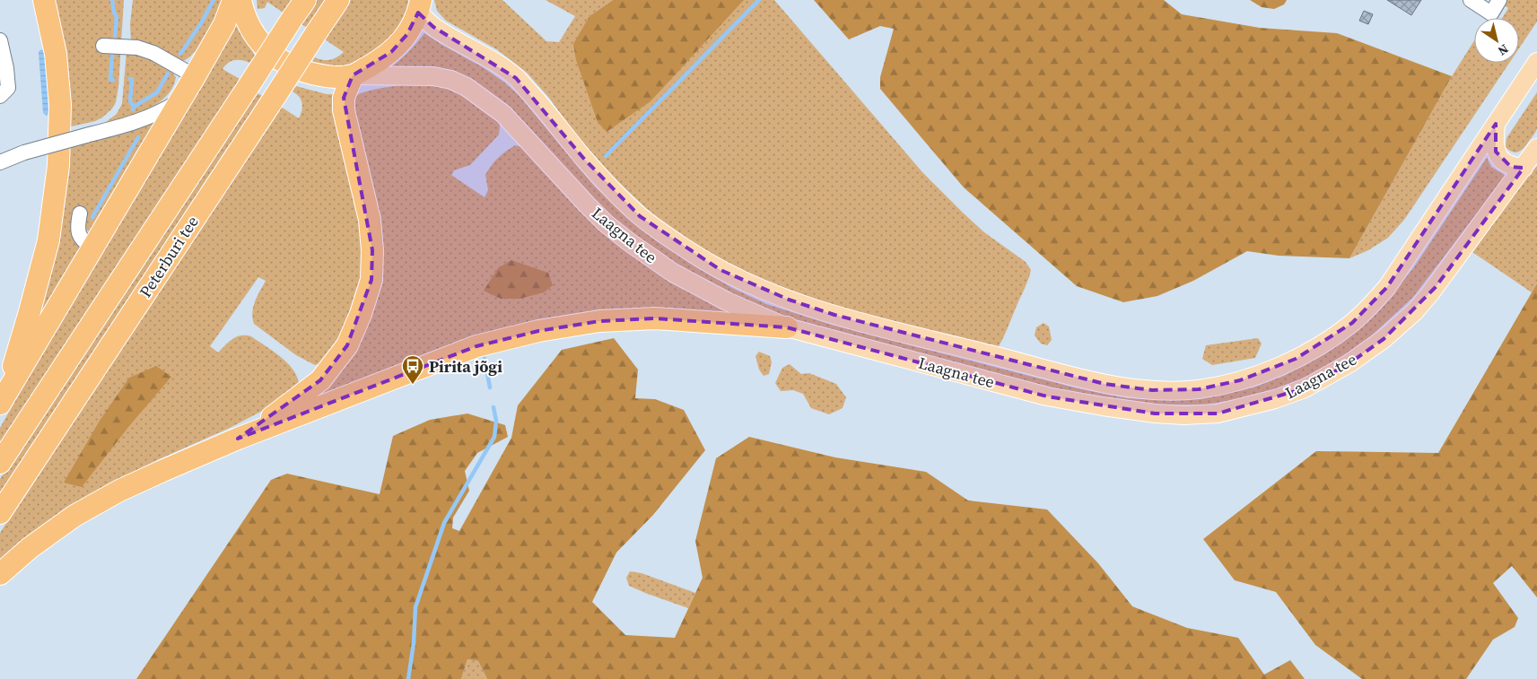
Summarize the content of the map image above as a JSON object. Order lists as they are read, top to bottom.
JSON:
{
  "streets": {
    "highway": ["Peterburi tee"],
    "main road": ["Laagna tee"]
  },
  "places": {
    "bus stop": ["Pirita jõgi"]
  },
  "north": "bottom right"
}
